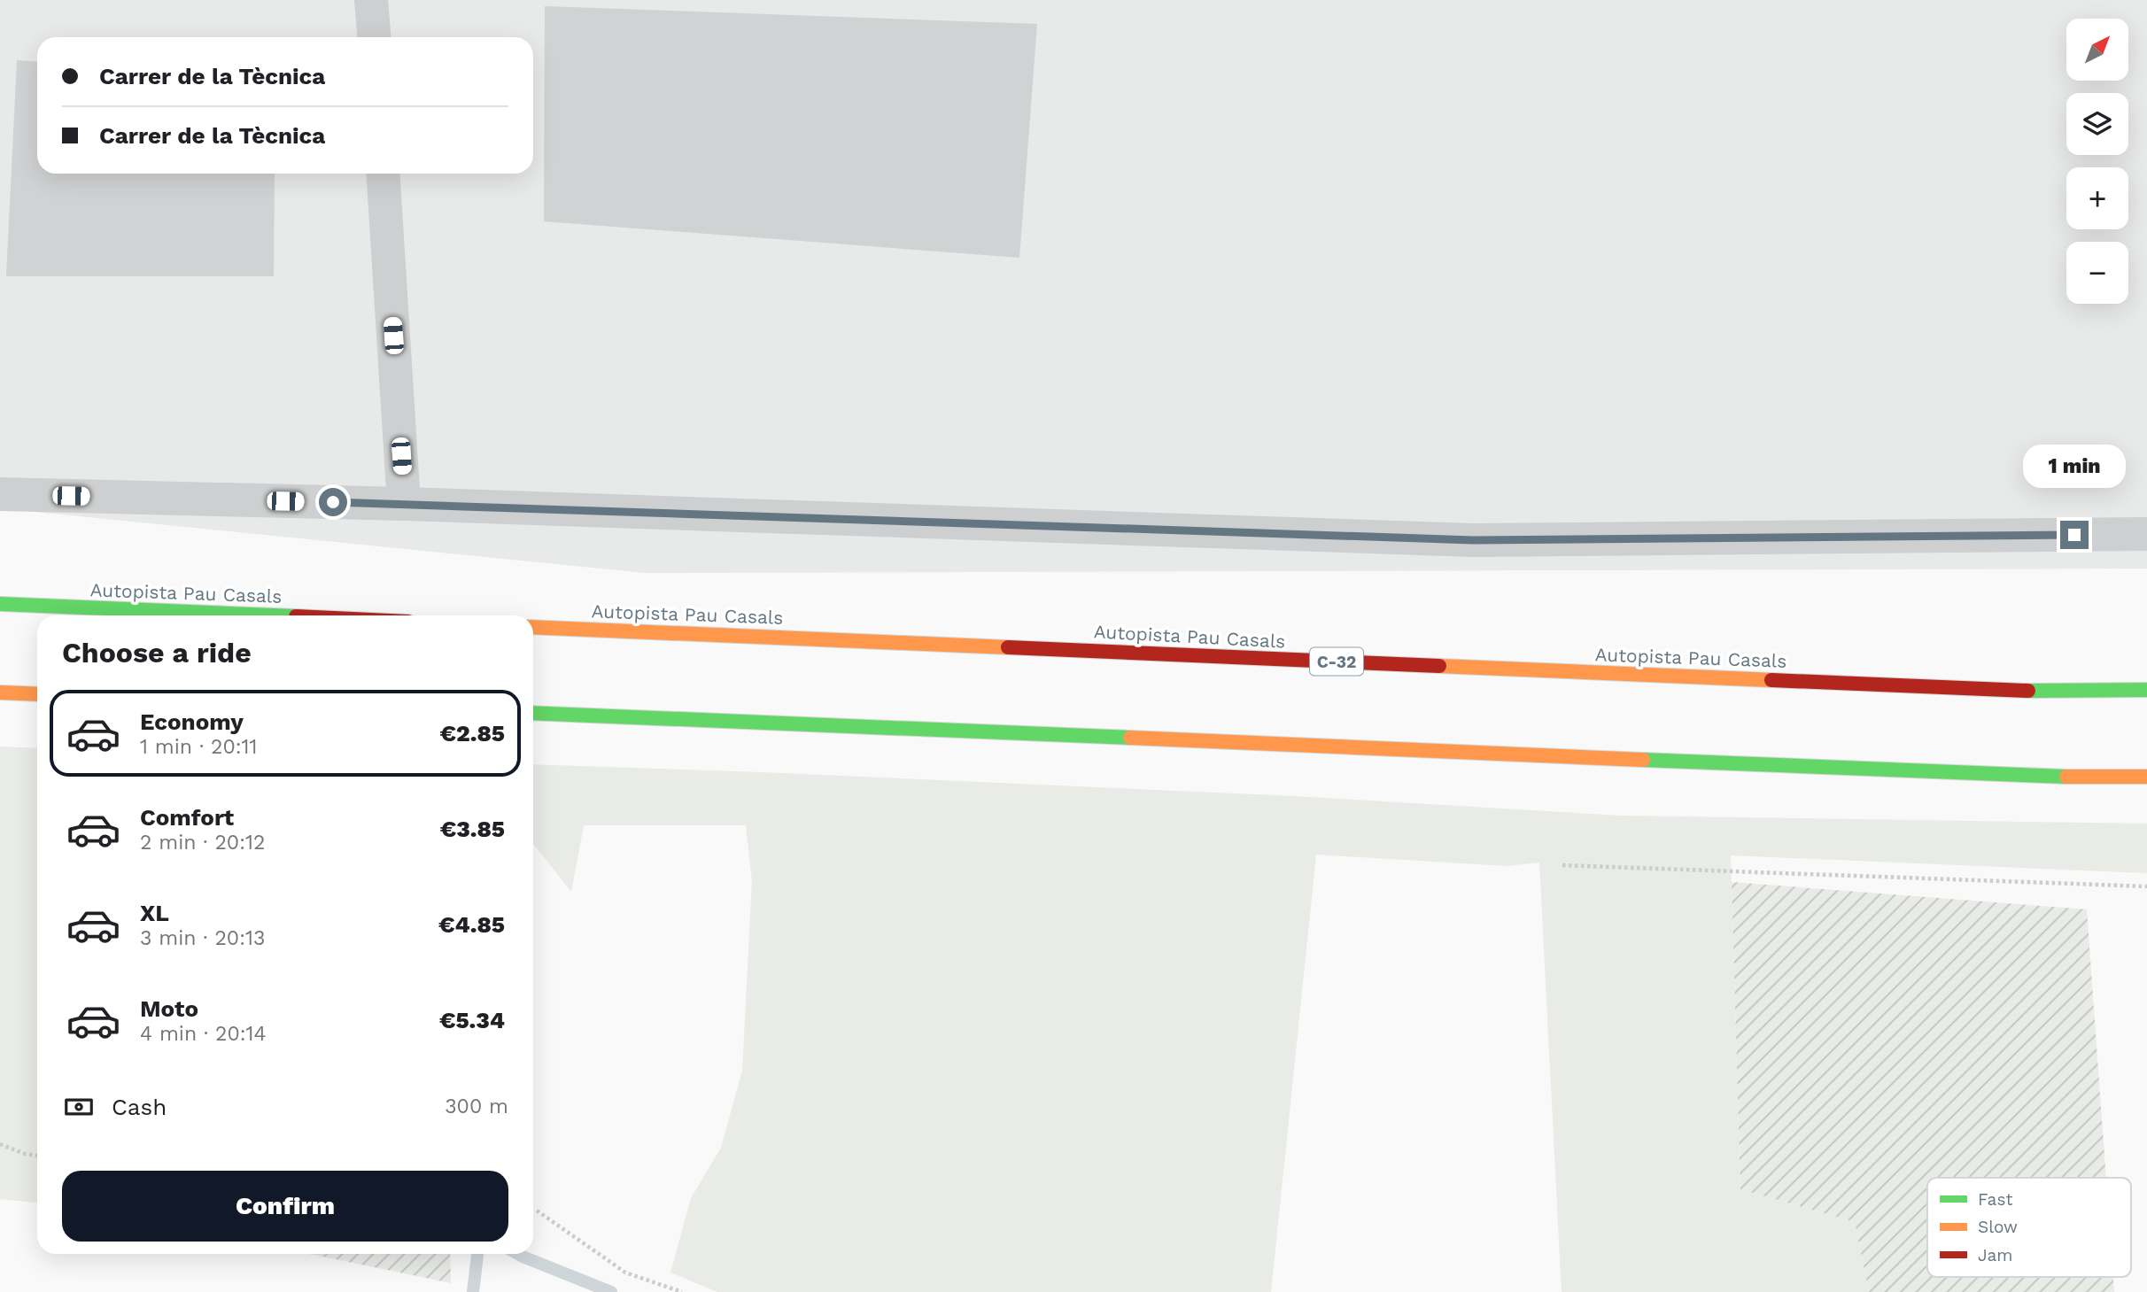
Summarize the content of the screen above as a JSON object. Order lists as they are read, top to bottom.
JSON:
{
  "streets": {
    "highway": ["Autopista Pau Casals", "C-32"]
  },
  "legend": ["Fast", "Slow", "Jam"],
  "north": "top right",
  "page": {
    "map_buttons": ["+", "−"],
    "banner": ["Carrer de la Tècnica", "Carrer de la Tècnica"],
    "bubble": "1 min",
    "heading": "Choose a ride",
    "list": [
      {
        "name": "Economy",
        "note": "1 min · 20:11",
        "value": "€2.85"
      },
      {
        "name": "Comfort",
        "note": "2 min · 20:12",
        "value": "€3.85"
      },
      {
        "name": "XL",
        "note": "3 min · 20:13",
        "value": "€4.85"
      },
      {
        "name": "Moto",
        "note": "4 min · 20:14",
        "value": "€5.34"
      }
    ],
    "pay": ["Cash", "300 m"],
    "buttons": "Confirm"
  }
}
